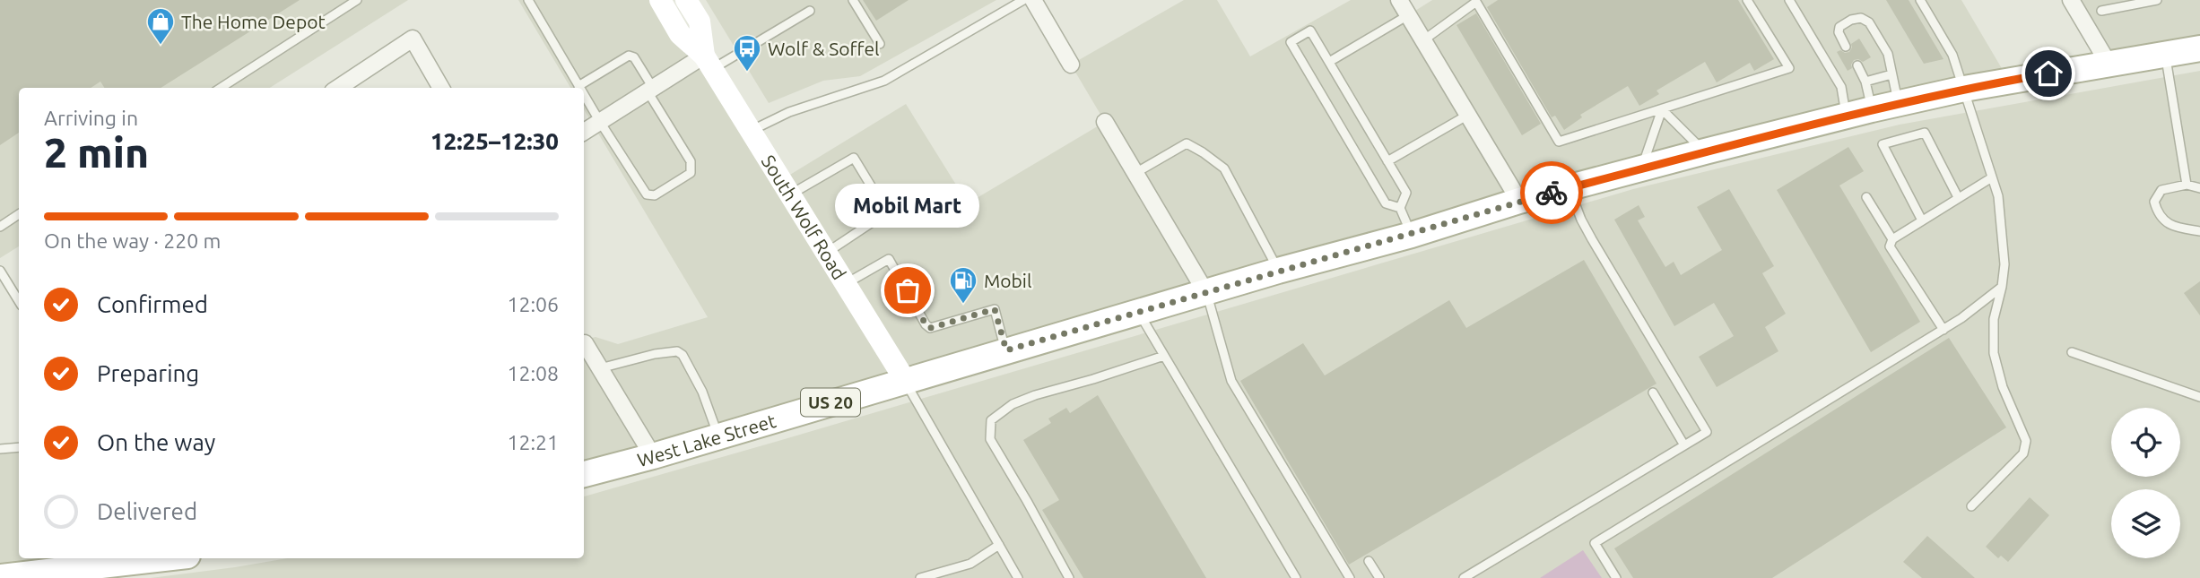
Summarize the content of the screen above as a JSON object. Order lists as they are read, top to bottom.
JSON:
{
  "streets": {
    "main road": ["South Wolf Road", "US 20", "West Lake Street"]
  },
  "crossings": [
    ["South Wolf Road", "US 20"],
    ["South Wolf Road", "West Lake Street"],
    ["US 20", "West Lake Street"]
  ],
  "places": {
    "shop": ["The Home Depot"],
    "bus stop": ["Wolf & Soffel"],
    "other": ["Mobil Mart"],
    "fuel station": ["Mobil"]
  },
  "page": {
    "heading": ["2 min", "Arriving in", "12:25–12:30"],
    "bubble": "Mobil Mart",
    "bar": "On the way · 220 m",
    "list": [
      ["Confirmed", "12:06"],
      ["Preparing", "12:08"],
      ["On the way", "12:21"],
      "Delivered"
    ]
  }
}
